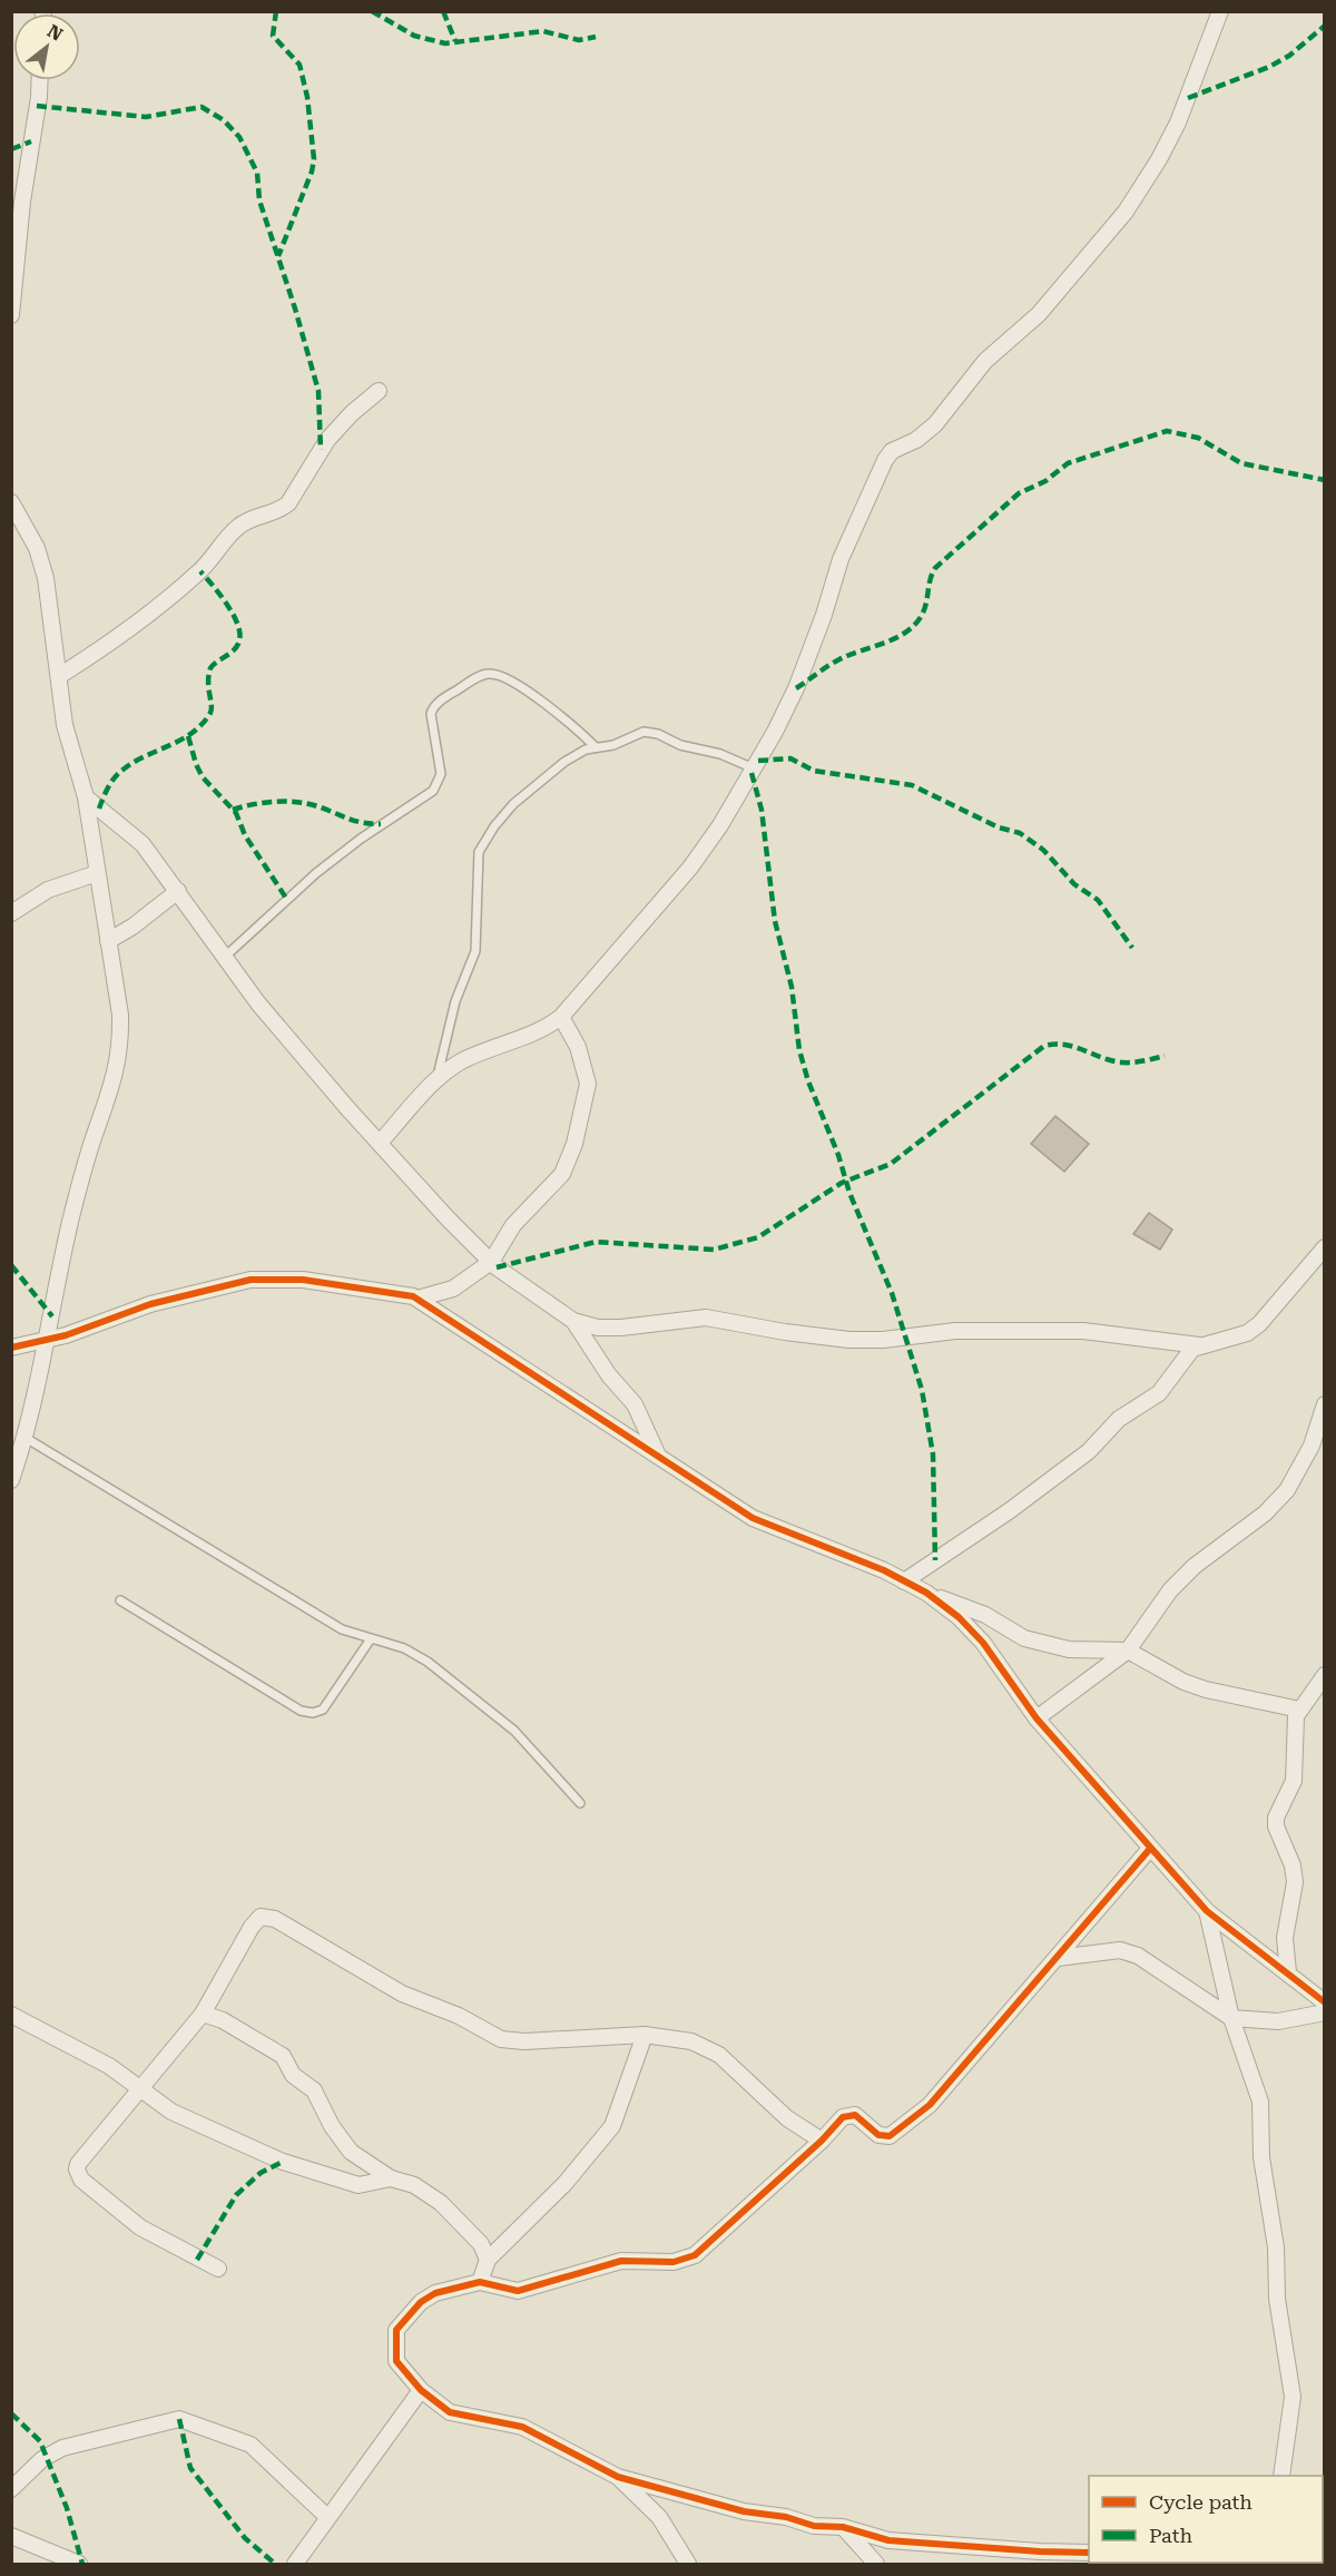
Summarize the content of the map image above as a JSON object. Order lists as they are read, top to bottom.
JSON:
{
  "legend": ["Cycle path", "Path"],
  "north": "top right"
}
